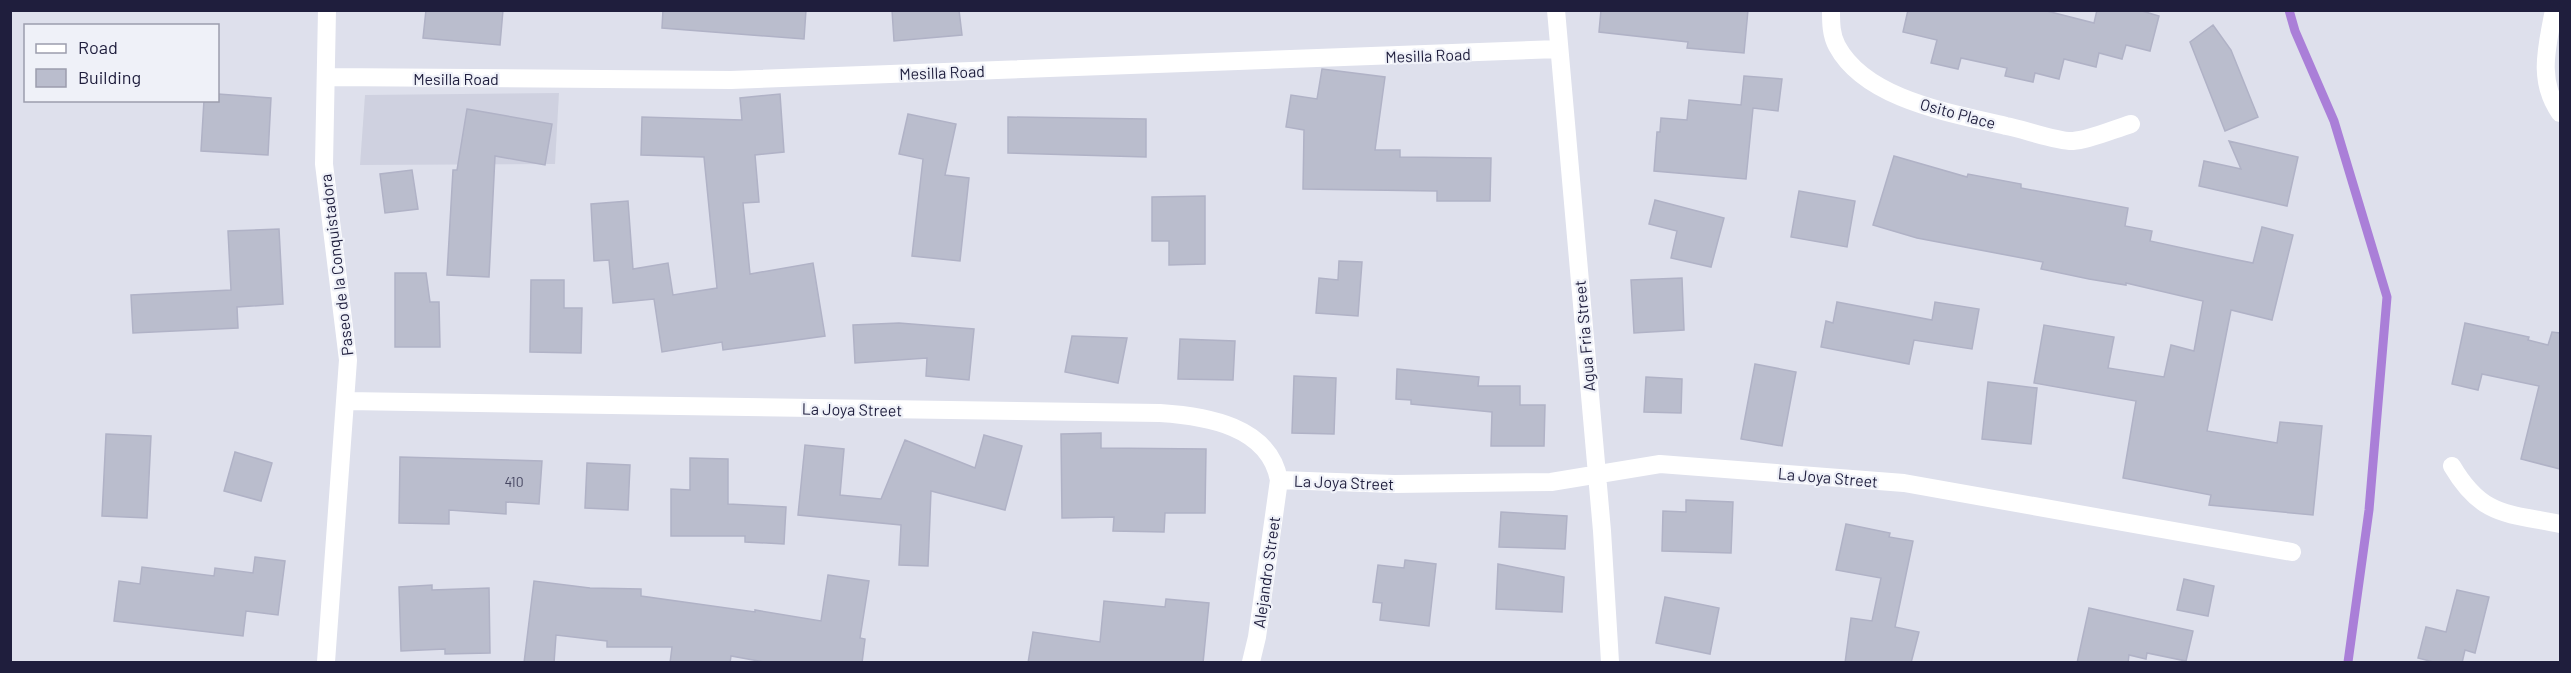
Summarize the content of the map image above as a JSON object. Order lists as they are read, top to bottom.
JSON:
{
  "streets": {
    "street": [
      "Mesilla Road",
      "Osito Place",
      "Paseo de la Conquistadora",
      "Agua Fria Street",
      "La Joya Street",
      "Alejandro Street"
    ]
  },
  "crossings": [
    ["Mesilla Road", "Paseo de la Conquistadora"],
    ["Mesilla Road", "Agua Fria Street"],
    ["Paseo de la Conquistadora", "La Joya Street"],
    ["Agua Fria Street", "La Joya Street"],
    ["La Joya Street", "Alejandro Street"]
  ],
  "house_numbers": ["410"],
  "legend": ["Road", "Building"]
}
